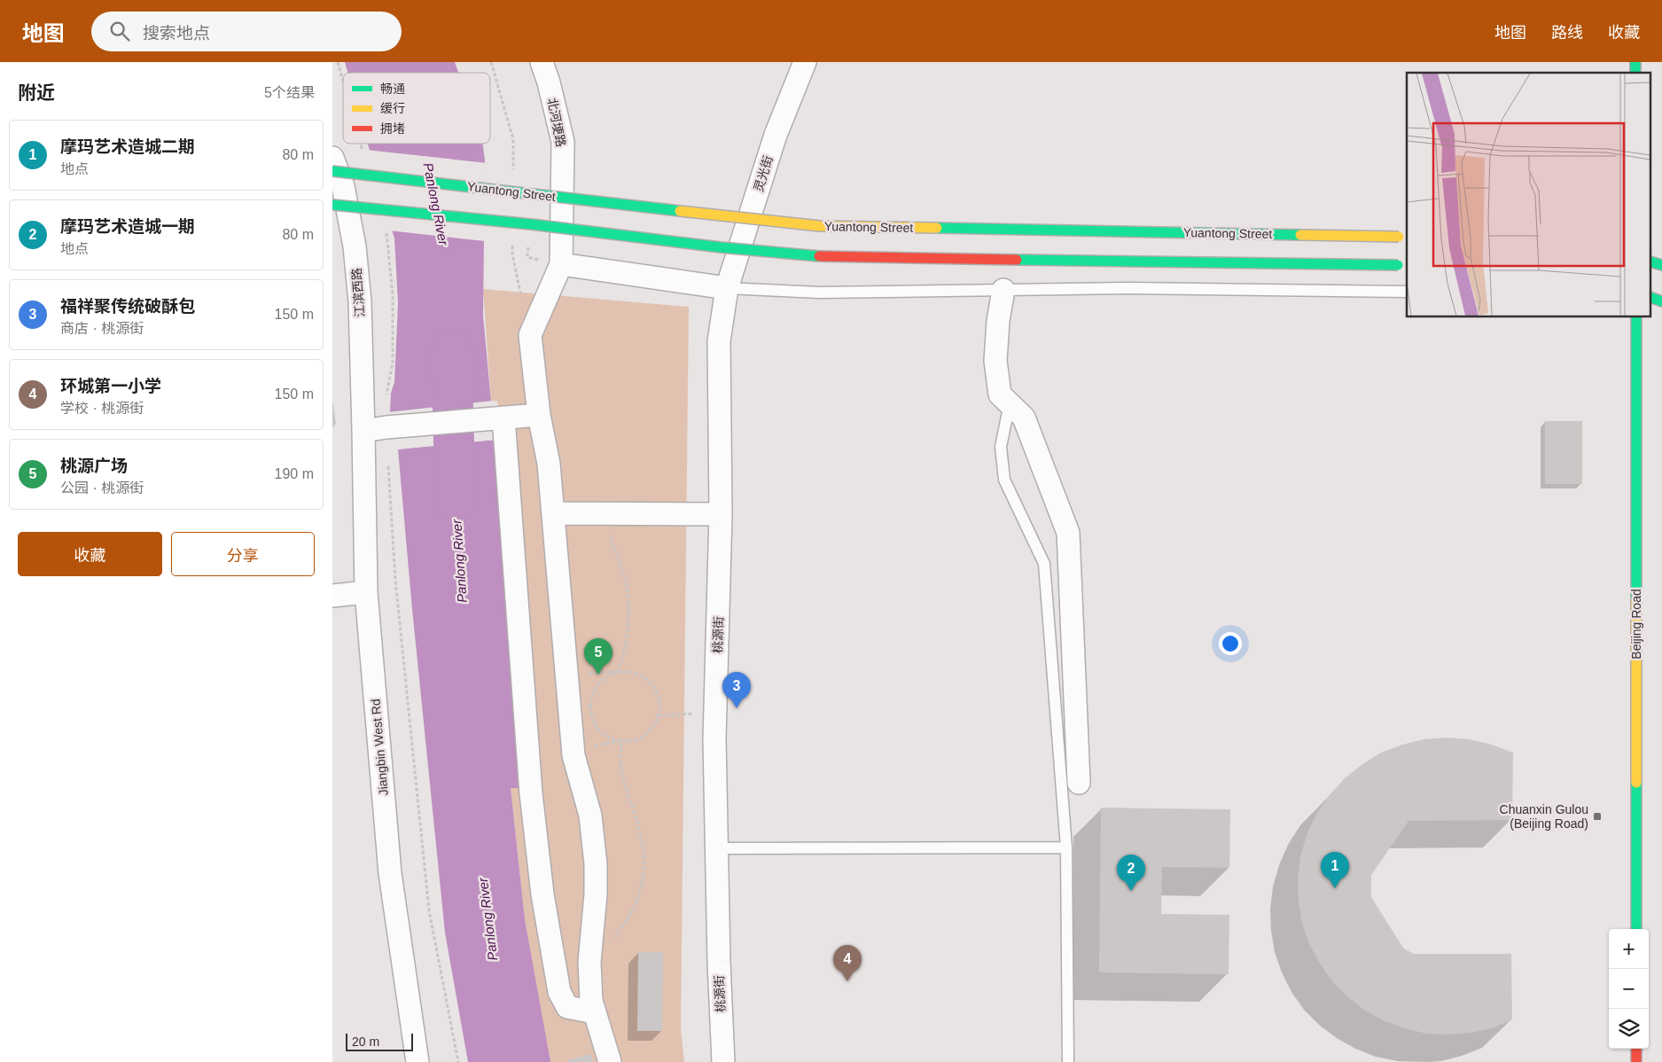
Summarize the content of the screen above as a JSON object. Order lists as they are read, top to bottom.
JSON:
{
  "streets": {
    "main road": ["Yuantong Street", "Beijing Road"],
    "street": [
      "北河埂路",
      "灵光街",
      "江滨西路",
      "桃源街",
      "Jiangbin West Rd"
    ]
  },
  "crossings": [
    ["灵光街", "桃源街"],
    ["江滨西路", "Jiangbin West Rd"]
  ],
  "water": ["Panlong River"],
  "places": {
    "transit": ["Chuanxin Gulou (Beijing Road)"]
  },
  "legend": ["畅通", "缓行", "拥堵"],
  "scale_bar": "20 m",
  "page": {
    "header": "地图",
    "search": "搜索地点",
    "nav": ["地图", "路线", "收藏"],
    "heading": ["附近", "5个结果"],
    "list": [
      {
        "mark": "1",
        "name": "摩玛艺术造城二期",
        "note": "地点",
        "value": "80 m"
      },
      {
        "mark": "2",
        "name": "摩玛艺术造城一期",
        "note": "地点",
        "value": "80 m"
      },
      {
        "mark": "3",
        "name": "福祥聚传统破酥包",
        "note": "商店 · 桃源街",
        "value": "150 m"
      },
      {
        "mark": "4",
        "name": "环城第一小学",
        "note": "学校 · 桃源街",
        "value": "150 m"
      },
      {
        "mark": "5",
        "name": "桃源广场",
        "note": "公园 · 桃源街",
        "value": "190 m"
      }
    ],
    "buttons": ["收藏", "分享"],
    "pins": [
      "5",
      "3",
      "1",
      "2",
      "4"
    ],
    "map_buttons": ["+", "−"],
    "scale": "20 m"
  }
}
